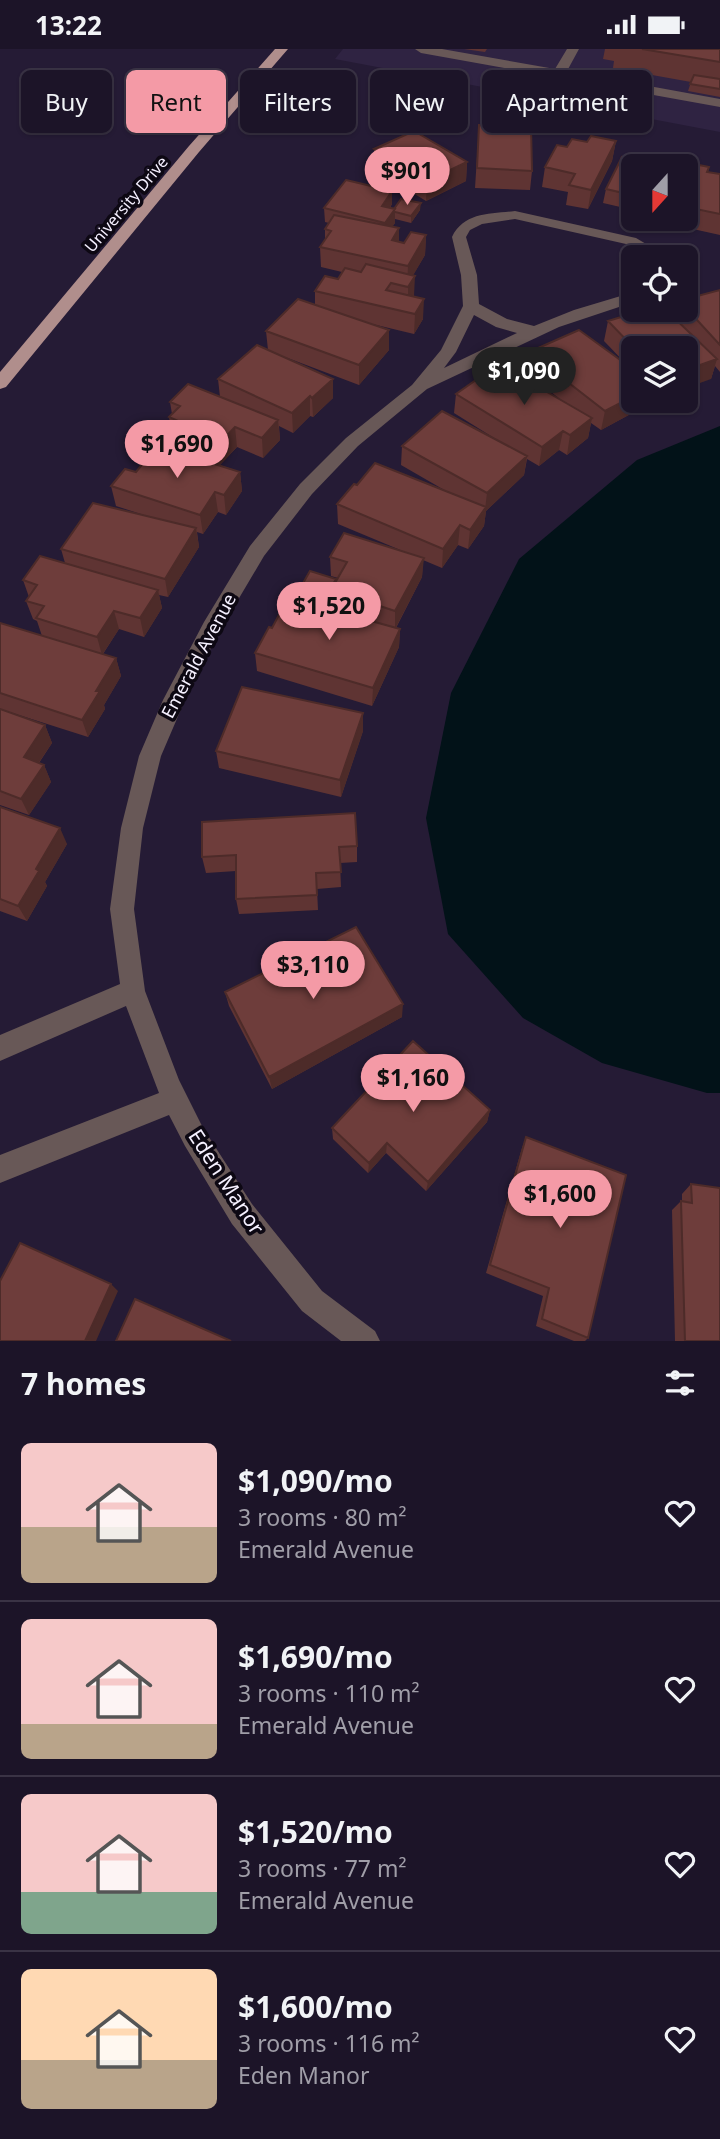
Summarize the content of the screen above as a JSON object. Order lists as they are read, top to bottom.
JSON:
{
  "streets": {
    "main road": ["University Drive"],
    "street": ["Emerald Avenue", "Eden Manor"]
  },
  "crossings": [
    ["Emerald Avenue", "Eden Manor"]
  ],
  "north": "bottom",
  "page": {
    "status": "13:22",
    "chip": [
      "Buy",
      "Rent",
      "Filters",
      "New",
      "Apartment"
    ],
    "price": [
      "$901",
      "$1,090",
      "$1,690",
      "$1,520",
      "$3,110",
      "$1,160",
      "$1,600"
    ],
    "heading": "7 homes",
    "list": [
      {
        "name": "$1,090/mo",
        "note": "3 rooms · 80 m² · Emerald Avenue"
      },
      {
        "name": "$1,690/mo",
        "note": "3 rooms · 110 m² · Emerald Avenue"
      },
      {
        "name": "$1,520/mo",
        "note": "3 rooms · 77 m² · Emerald Avenue"
      },
      {
        "name": "$1,600/mo",
        "note": "3 rooms · 116 m² · Eden Manor"
      }
    ]
  }
}
